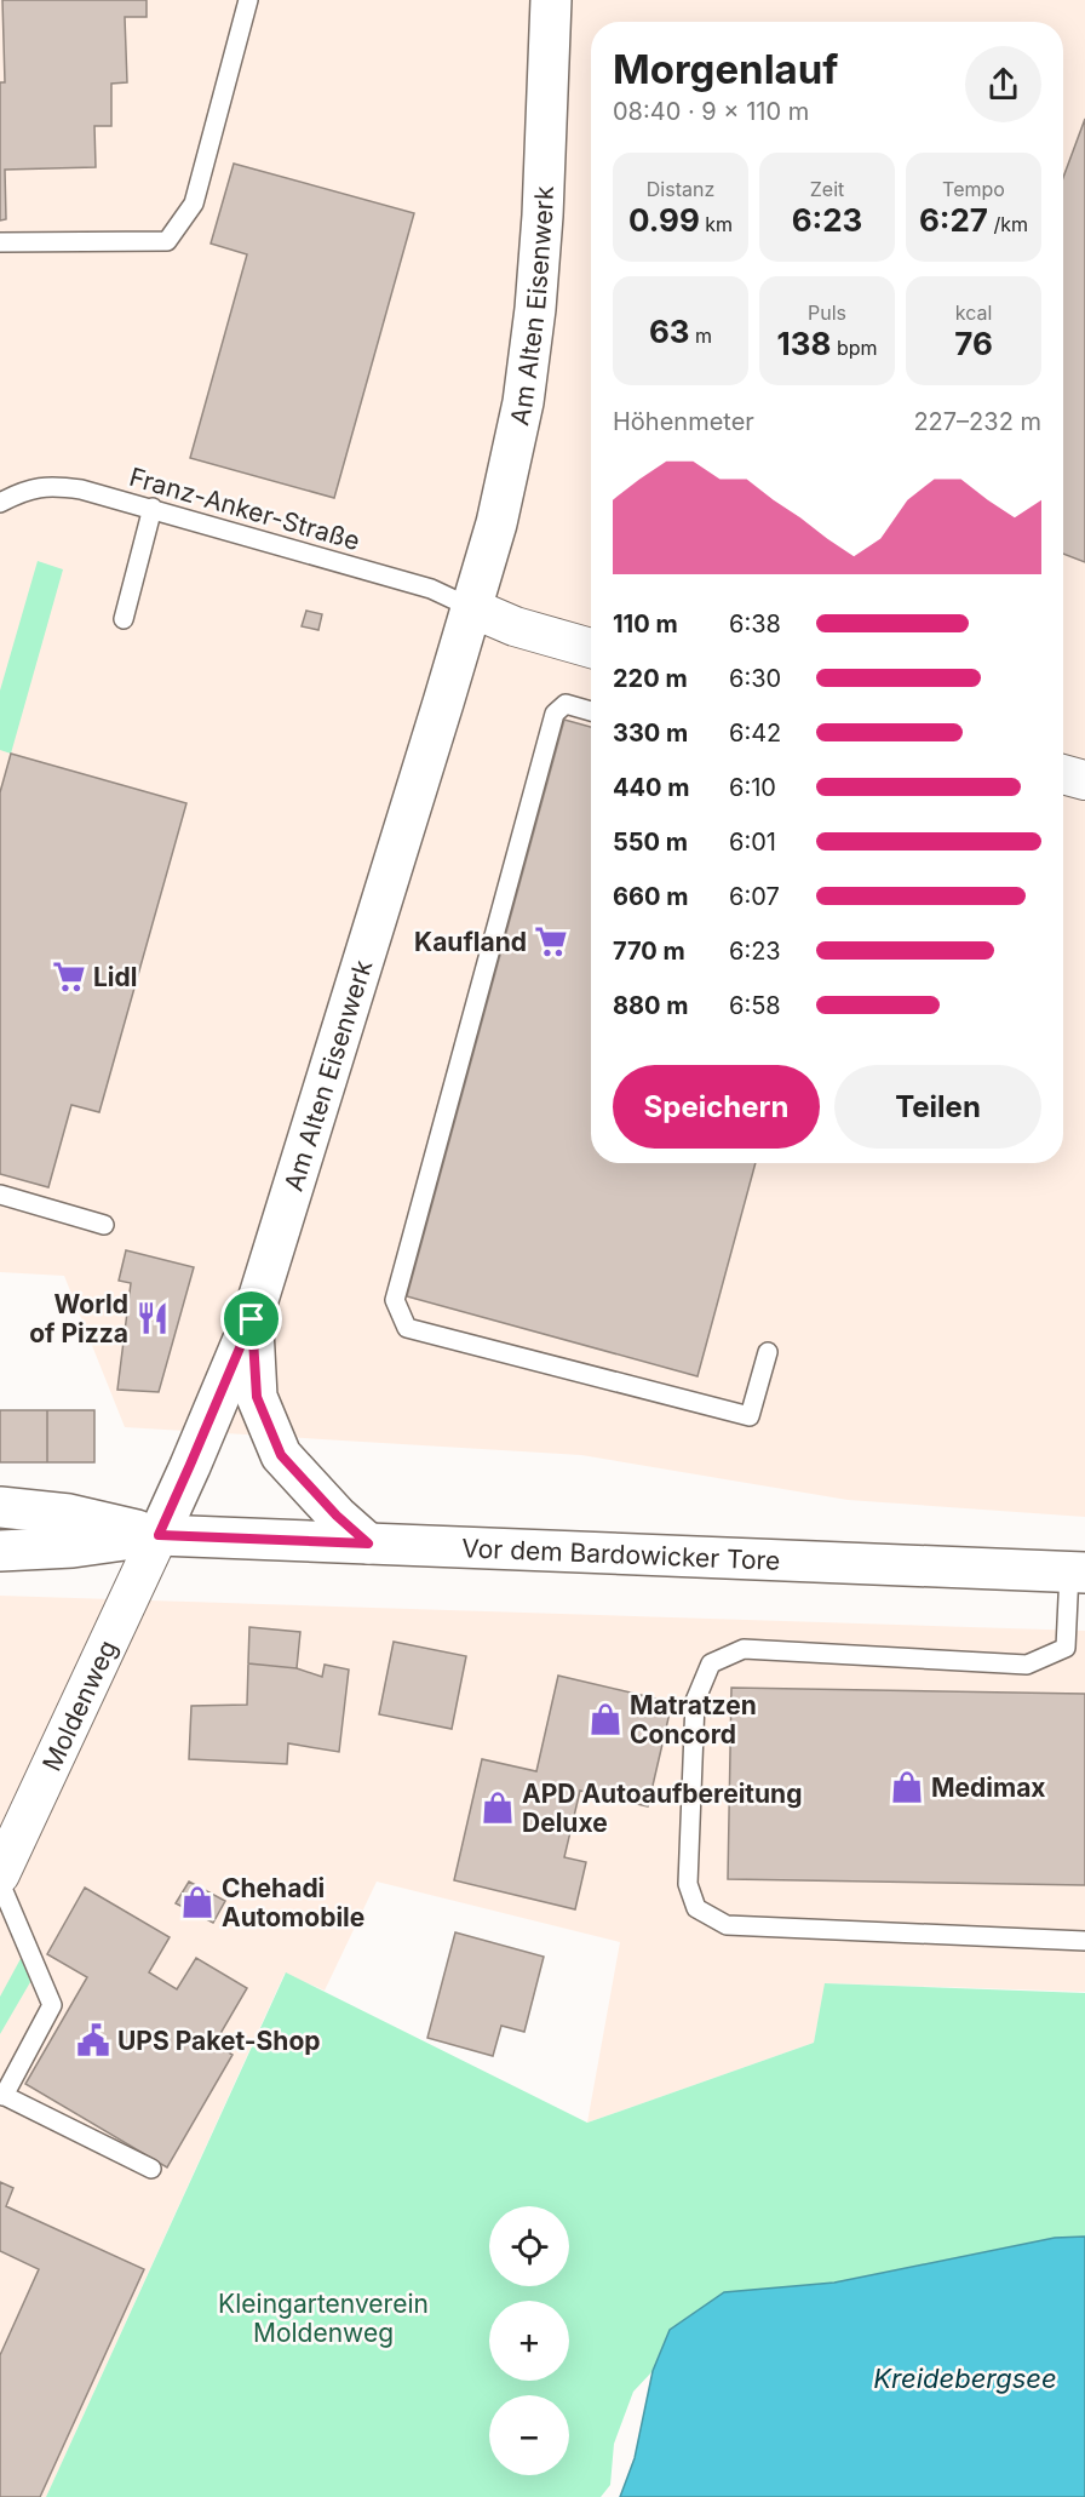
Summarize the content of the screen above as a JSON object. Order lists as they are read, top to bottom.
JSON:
{
  "streets": {
    "main road": ["Am Alten Eisenwerk", "Vor dem Bardowicker Tore"],
    "street": ["Moldenweg"],
    "lane": ["Franz-Anker-Straße"]
  },
  "crossings": [
    ["Am Alten Eisenwerk", "Franz-Anker-Straße"],
    ["Am Alten Eisenwerk", "Vor dem Bardowicker Tore"],
    ["Am Alten Eisenwerk", "Moldenweg"],
    ["Vor dem Bardowicker Tore", "Moldenweg"]
  ],
  "water": ["Kreidebergsee"],
  "parks": ["Kleingartenverein Moldenweg"],
  "places": {
    "supermarket": ["Kaufland", "Lidl"],
    "restaurant": ["World of Pizza"],
    "shop": [
      "Matratzen Concord",
      "Medimax",
      "APD Autoaufbereitung Deluxe",
      "Chehadi Automobile"
    ],
    "public building": ["UPS Paket-Shop"]
  },
  "page": {
    "heading": ["Morgenlauf", "08:40 · 9 × 110 m"],
    "stats": [
      ["Distanz", "0.99 km"],
      ["Zeit", "6:23"],
      ["Tempo", "6:27 /km"],
      ["63 m"],
      ["Puls", "138 bpm"],
      ["kcal", "76"]
    ],
    "chart": ["Höhenmeter", "227–232 m"],
    "list": [
      {
        "name": "110 m",
        "note": "6:38"
      },
      {
        "name": "220 m",
        "note": "6:30"
      },
      {
        "name": "330 m",
        "note": "6:42"
      },
      {
        "name": "440 m",
        "note": "6:10"
      },
      {
        "name": "550 m",
        "note": "6:01"
      },
      {
        "name": "660 m",
        "note": "6:07"
      },
      {
        "name": "770 m",
        "note": "6:23"
      },
      {
        "name": "880 m",
        "note": "6:58"
      }
    ],
    "buttons": ["Speichern", "Teilen"],
    "map_buttons": ["+", "−"]
  }
}
